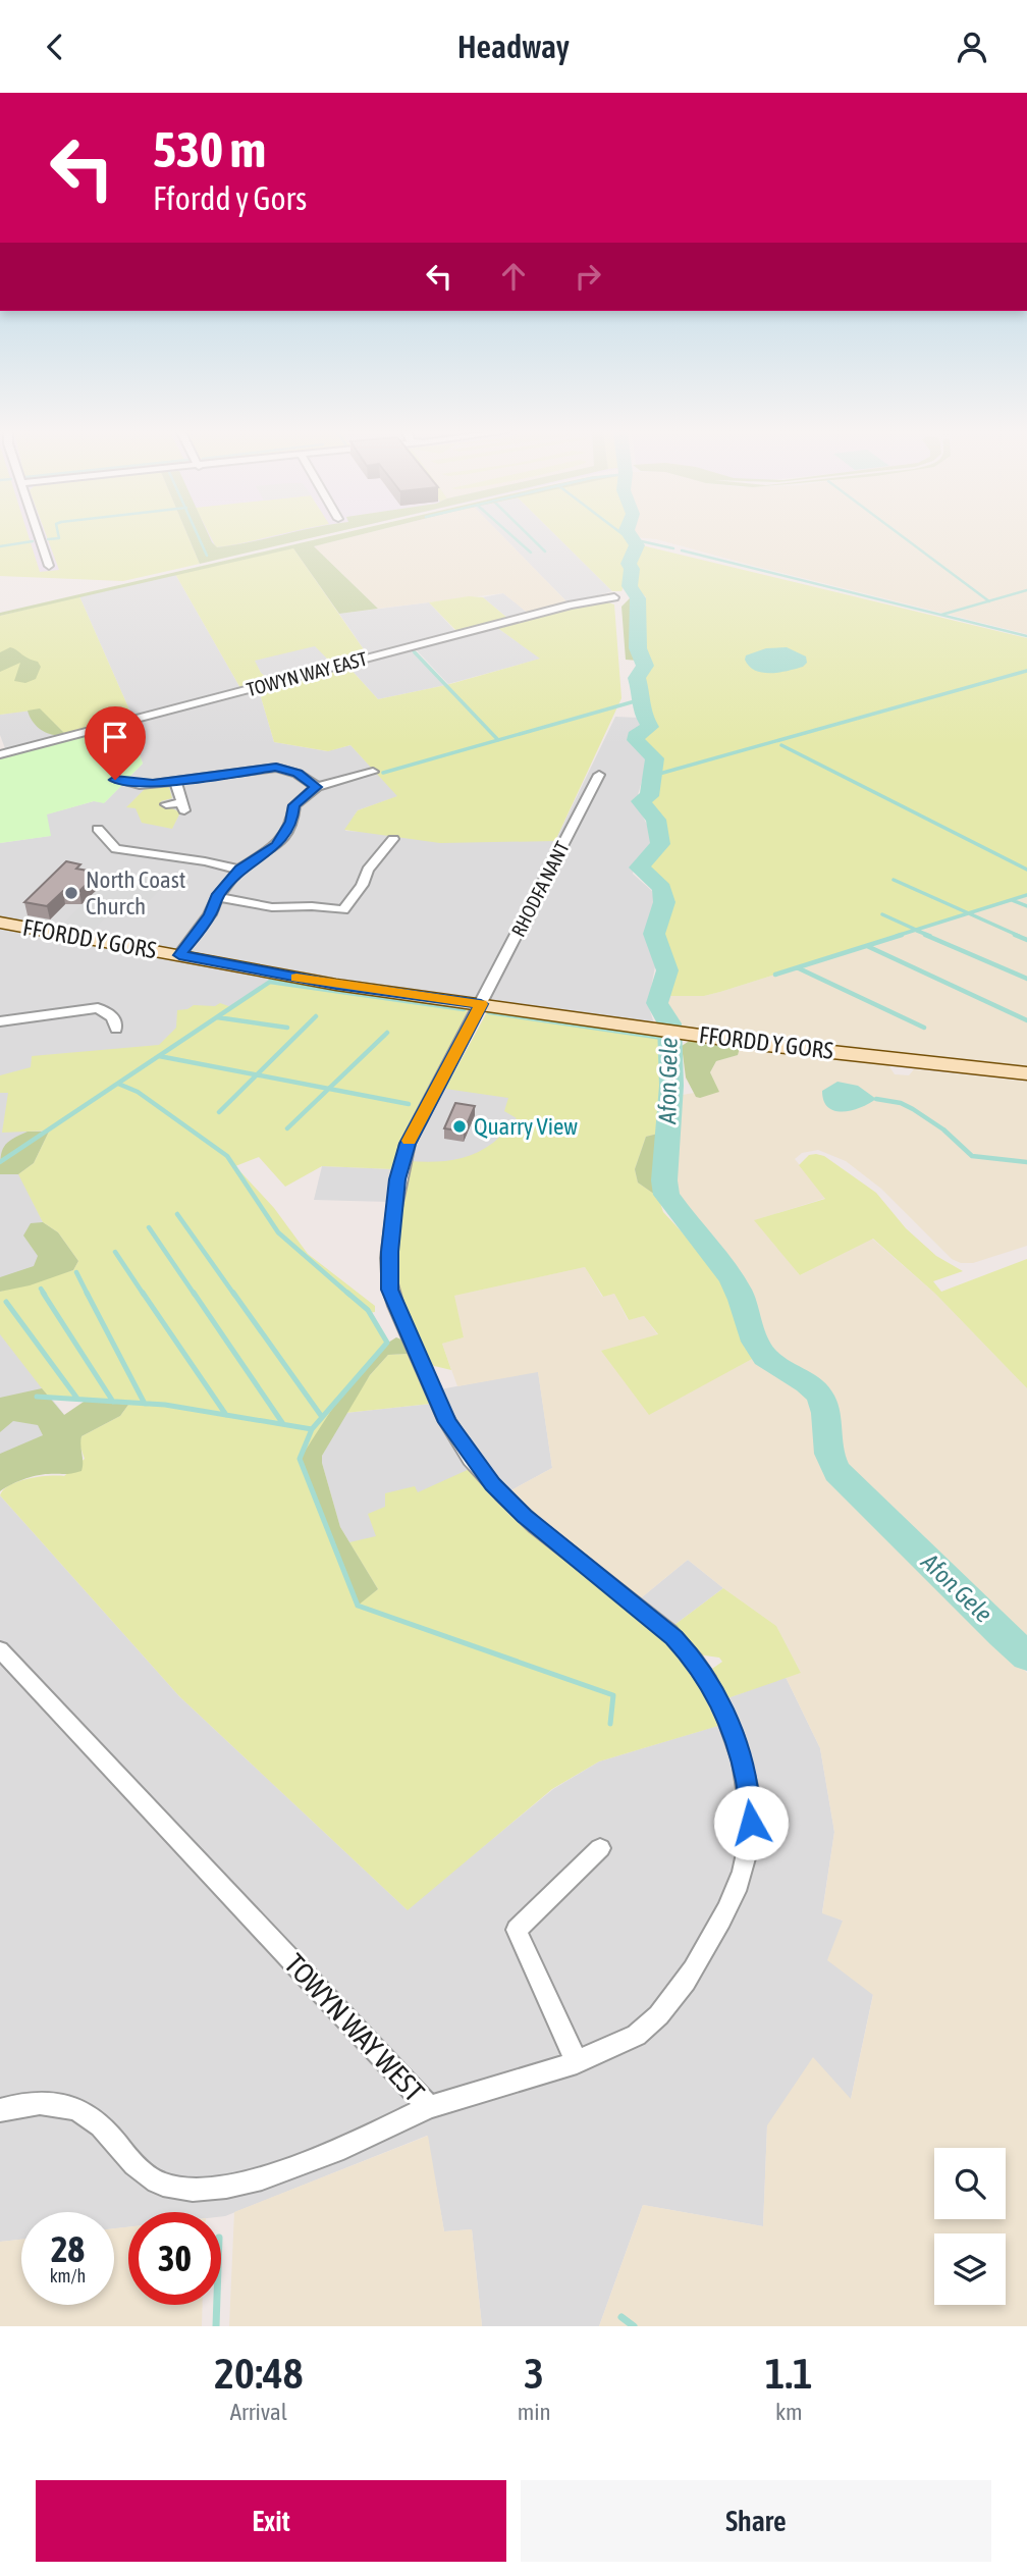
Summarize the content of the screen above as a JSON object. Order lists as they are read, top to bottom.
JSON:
{
  "streets": {
    "street": [
      "TOWYN WAY EAST",
      "RHODFA NANT",
      "FFORDD Y GORS",
      "TOWYN WAY WEST"
    ]
  },
  "crossings": [
    ["RHODFA NANT", "FFORDD Y GORS"],
    ["RHODFA NANT", "TOWYN WAY WEST"],
    ["FFORDD Y GORS", "TOWYN WAY WEST"]
  ],
  "water": ["Afon Gele"],
  "places": ["North Coast Church", "Quarry View"],
  "page": {
    "header": "Headway",
    "turn": ["530 m", "Ffordd y Gors"],
    "speed": "28 km/h",
    "limit": "30",
    "eta": [
      "20:48",
      "Arrival",
      "3",
      "min",
      "1.1",
      "km"
    ],
    "buttons": ["Exit", "Share"]
  }
}
